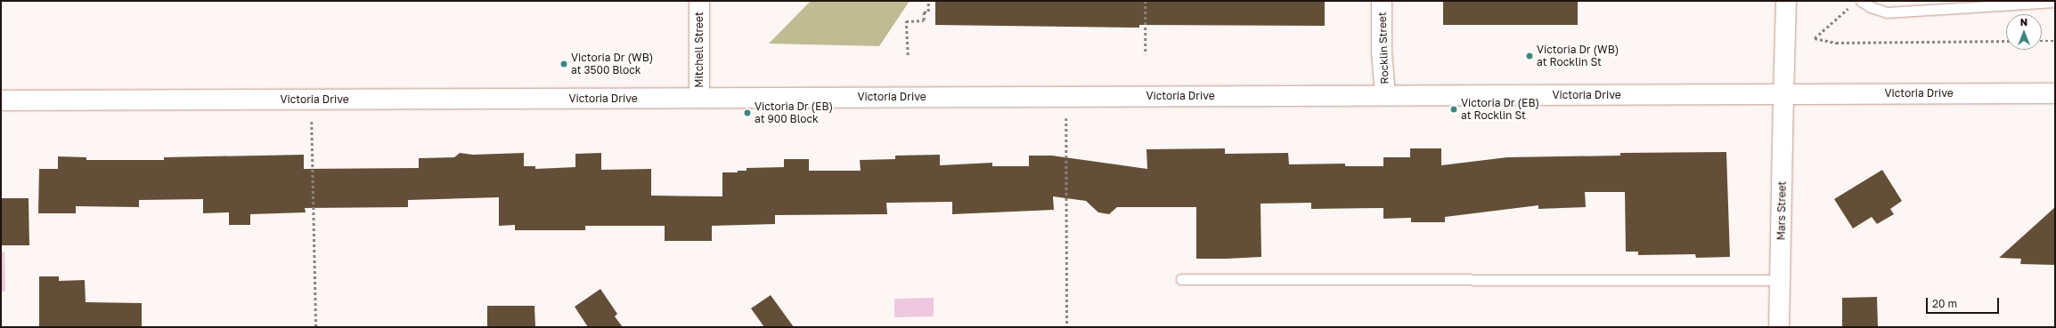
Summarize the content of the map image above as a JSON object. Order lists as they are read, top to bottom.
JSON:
{
  "streets": {
    "main road": [
      "Rocklin Street",
      "Mitchell Street",
      "Victoria Drive",
      "Mars Street"
    ]
  },
  "crossings": [
    ["Rocklin Street", "Victoria Drive"],
    ["Mitchell Street", "Victoria Drive"],
    ["Victoria Drive", "Mars Street"]
  ],
  "places": [
    "Victoria Dr (WB) at Rocklin St",
    "Victoria Dr (WB) at 3500 Block",
    "Victoria Dr (EB) at Rocklin St",
    "Victoria Dr (EB) at 900 Block"
  ],
  "scale_bar": "20 m",
  "north": "top"
}
